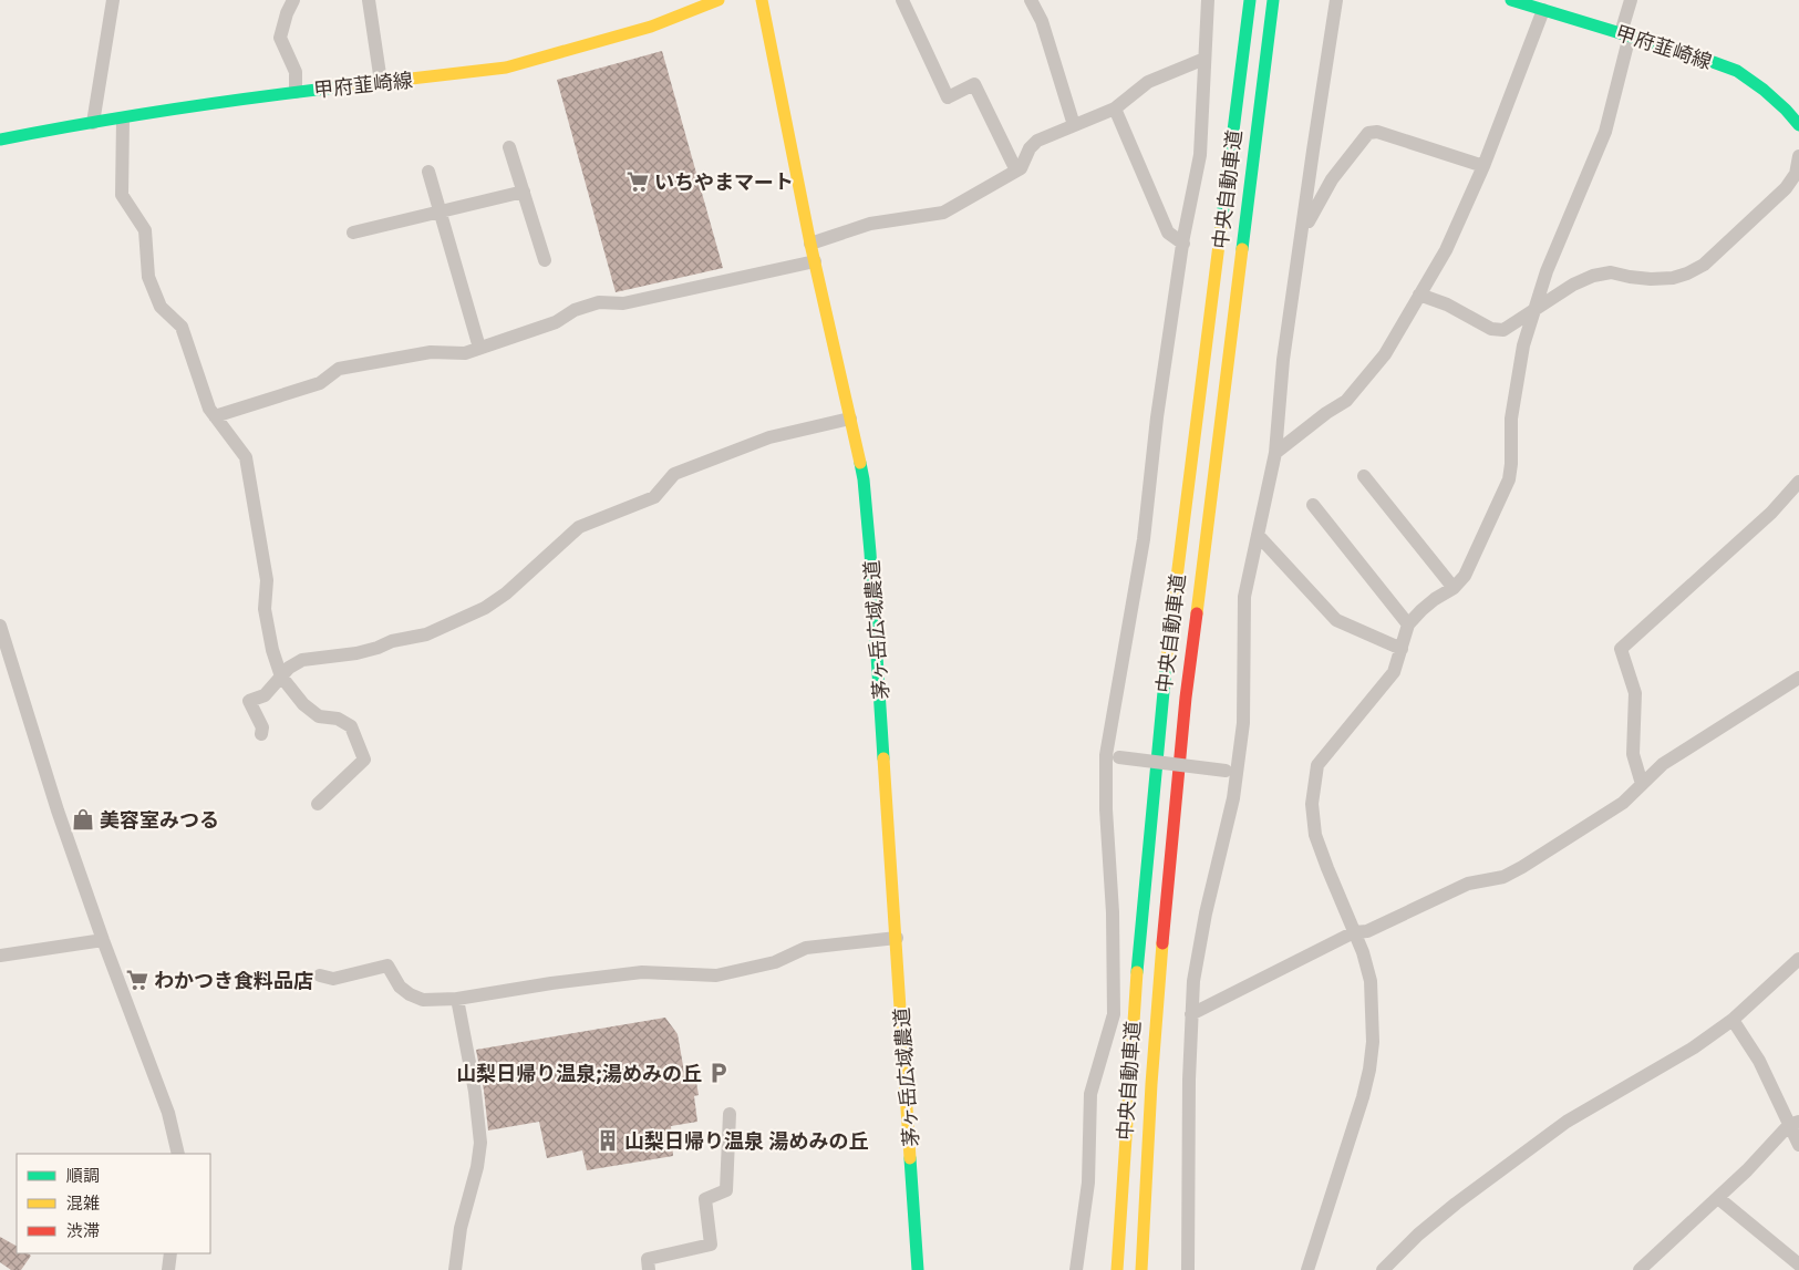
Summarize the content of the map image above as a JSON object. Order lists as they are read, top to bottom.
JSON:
{
  "streets": {
    "main road": ["甲府韮崎線", "中央自動車道", "茅ヶ岳広域農道"]
  },
  "places": {
    "supermarket": ["いちやまマート", "わかつき食料品店"],
    "shop": ["美容室みつる"],
    "parking": ["山梨日帰り温泉;湯めみの丘"],
    "building": ["山梨日帰り温泉 湯めみの丘"]
  },
  "legend": ["順調", "混雑", "渋滞"]
}
